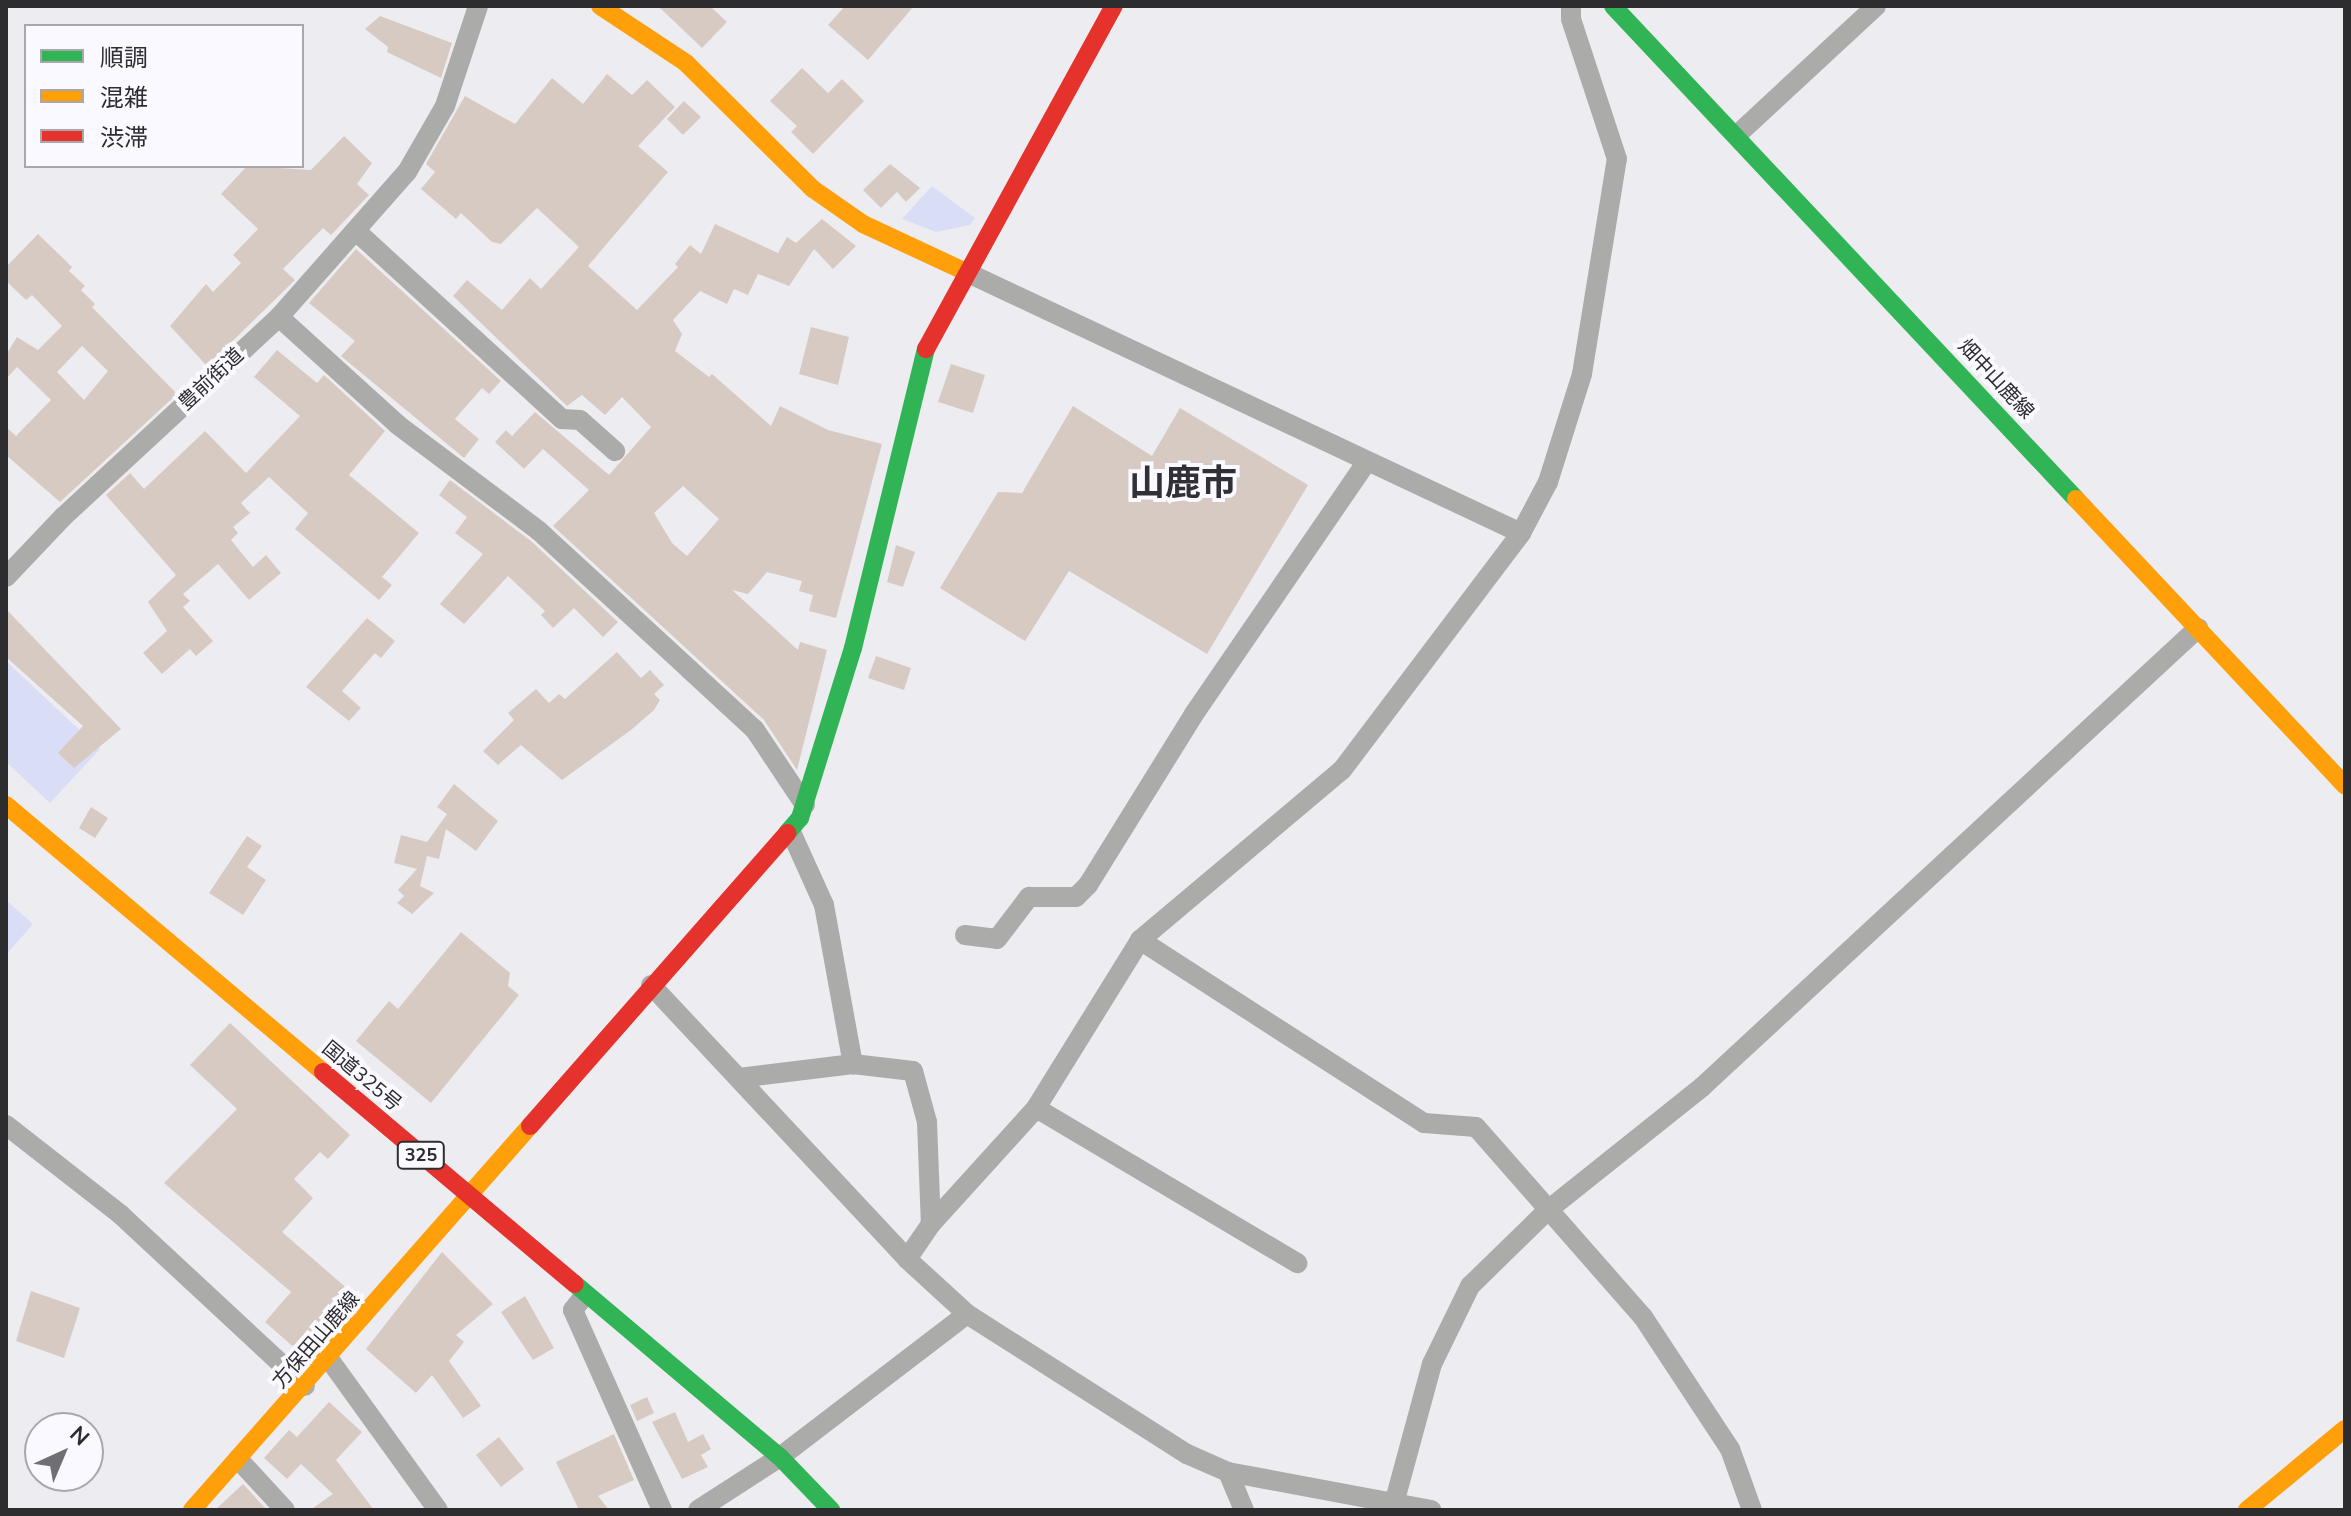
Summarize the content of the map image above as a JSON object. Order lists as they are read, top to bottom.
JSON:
{
  "streets": {
    "main road": [
      "畑中山鹿線",
      "国道325号",
      "325",
      "方保田山鹿線"
    ],
    "street": ["豊前街道"]
  },
  "crossings": [
    ["国道325号", "方保田山鹿線"]
  ],
  "districts": ["山鹿市"],
  "legend": ["順調", "混雑", "渋滞"],
  "north": "top right"
}
